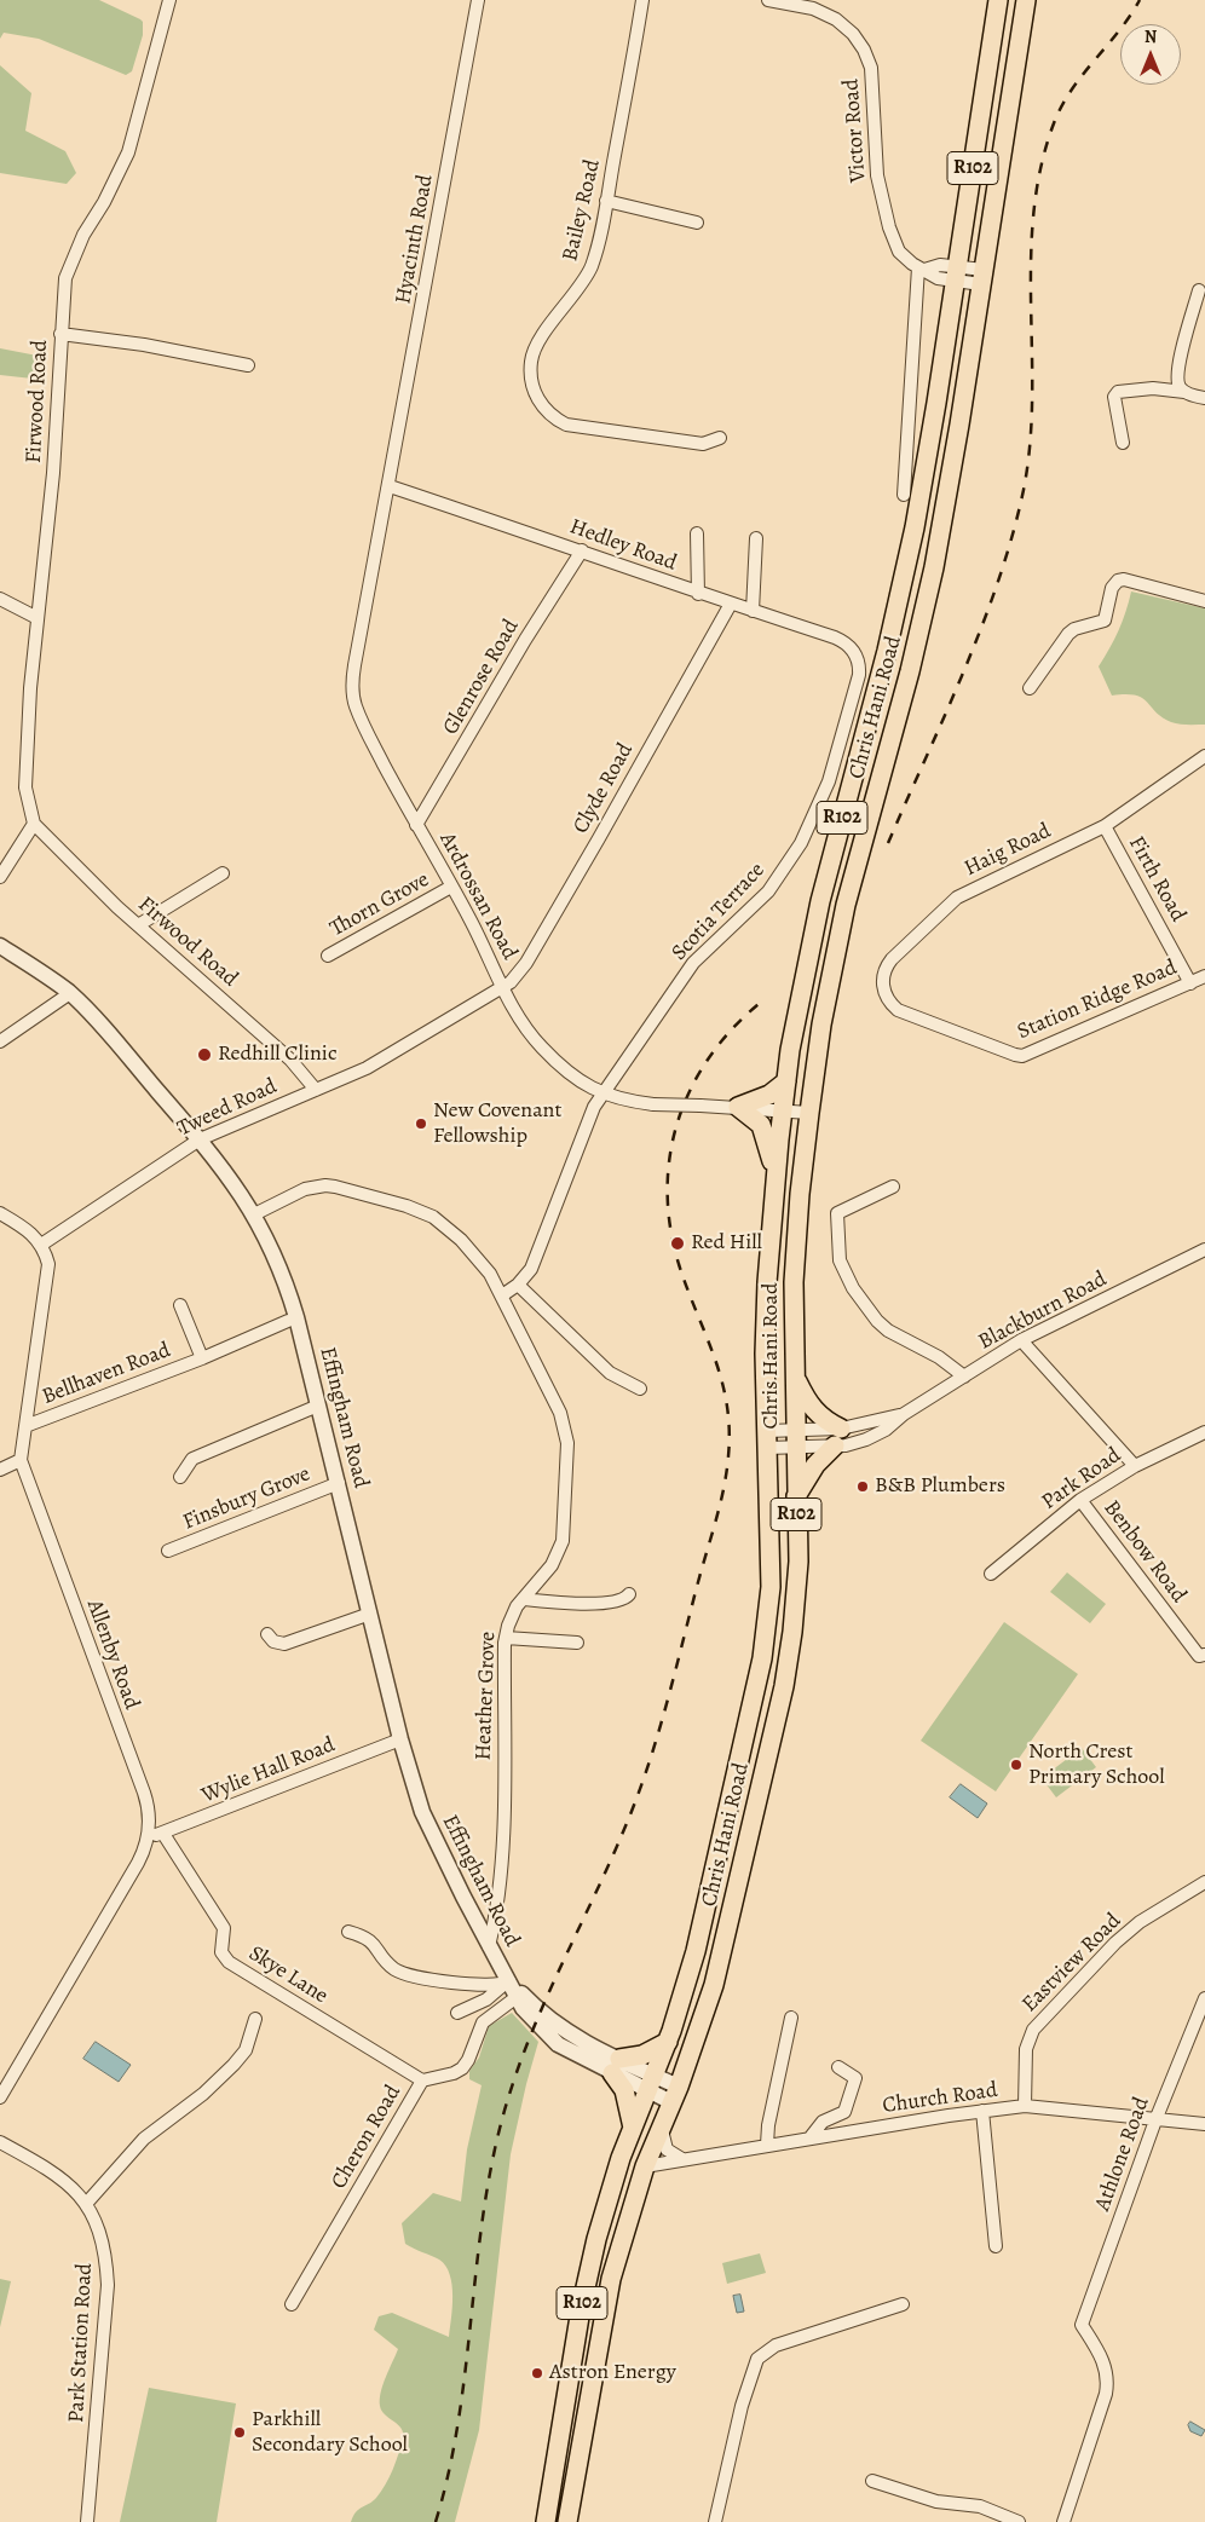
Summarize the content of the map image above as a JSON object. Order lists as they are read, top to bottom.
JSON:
{
  "streets": {
    "main road": ["R102", "Chris Hani Road"],
    "street": [
      "Victor Road",
      "Bailey Road",
      "Hyacinth Road",
      "Firwood Road",
      "Hedley Road",
      "Glenrose Road",
      "Clyde Road",
      "Haig Road",
      "Firth Road",
      "Ardrossan Road",
      "Thorn Grove",
      "Scotia Terrace",
      "Station Ridge Road",
      "Tweed Road",
      "Blackburn Road",
      "Bellhaven Road",
      "Effingham Road",
      "Park Road",
      "Finsbury Grove",
      "Benbow Road",
      "Allenby Road",
      "Heather Grove",
      "Wylie Hall Road",
      "Eastview Road",
      "Skye Lane",
      "Church Road",
      "Cheron Road",
      "Athlone Road",
      "Park Station Road"
    ]
  },
  "crossings": [
    ["Victor Road", "Chris Hani Road"],
    ["Hyacinth Road", "Hedley Road"],
    ["Hyacinth Road", "Ardrossan Road"],
    ["Firwood Road", "Tweed Road"],
    ["Hedley Road", "Glenrose Road"],
    ["Hedley Road", "Clyde Road"],
    ["Hedley Road", "Ardrossan Road"],
    ["Hedley Road", "Scotia Terrace"],
    ["Glenrose Road", "Ardrossan Road"],
    ["Chris Hani Road", "Ardrossan Road"],
    ["Chris Hani Road", "Blackburn Road"],
    ["Chris Hani Road", "Effingham Road"],
    ["Chris Hani Road", "Church Road"],
    ["Clyde Road", "Ardrossan Road"],
    ["Clyde Road", "Tweed Road"],
    ["Haig Road", "Firth Road"],
    ["Haig Road", "Station Ridge Road"],
    ["Firth Road", "Station Ridge Road"],
    ["Ardrossan Road", "Thorn Grove"],
    ["Ardrossan Road", "Scotia Terrace"],
    ["Ardrossan Road", "Tweed Road"],
    ["Scotia Terrace", "Heather Grove"],
    ["Tweed Road", "Effingham Road"],
    ["Tweed Road", "Allenby Road"],
    ["Bellhaven Road", "Allenby Road"],
    ["Effingham Road", "Finsbury Grove"],
    ["Effingham Road", "Heather Grove"],
    ["Effingham Road", "Wylie Hall Road"],
    ["Effingham Road", "Cheron Road"],
    ["Park Road", "Benbow Road"],
    ["Allenby Road", "Wylie Hall Road"],
    ["Wylie Hall Road", "Skye Lane"],
    ["Eastview Road", "Church Road"],
    ["Skye Lane", "Cheron Road"],
    ["Church Road", "Athlone Road"]
  ],
  "places": [
    "Redhill Clinic",
    "New Covenant Fellowship",
    "Red Hill",
    "B&B Plumbers",
    "North Crest Primary School",
    "Astron Energy",
    "Parkhill Secondary School"
  ],
  "north": "top"
}
